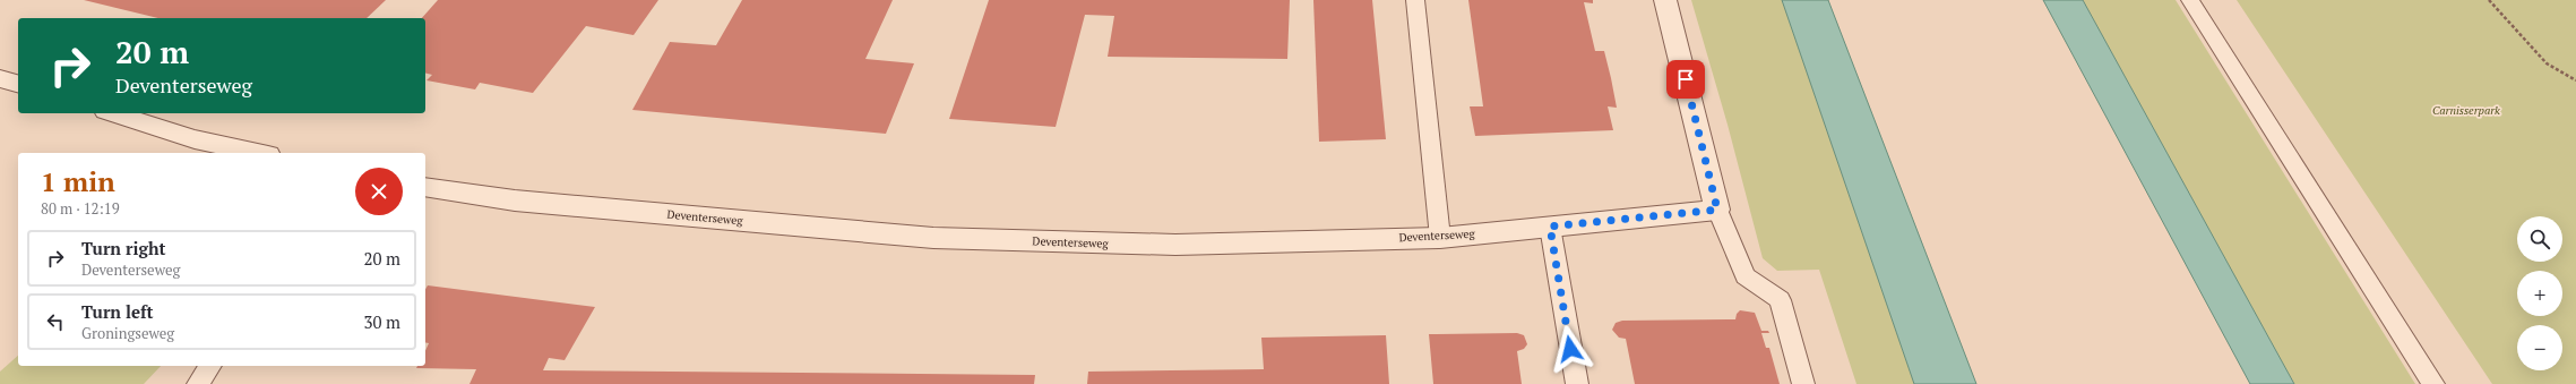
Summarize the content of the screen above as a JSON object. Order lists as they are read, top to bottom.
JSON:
{
  "streets": {
    "street": ["Deventerseweg"]
  },
  "parks": ["Carnisserpark"],
  "page": {
    "turn": ["20 m", "Deventerseweg"],
    "heading": ["1 min", "80 m · 12:19"],
    "map_buttons": ["+", "−"],
    "list": [
      {
        "name": "Turn right",
        "note": "Deventerseweg",
        "value": "20 m"
      },
      {
        "name": "Turn left",
        "note": "Groningseweg",
        "value": "30 m"
      }
    ]
  }
}
